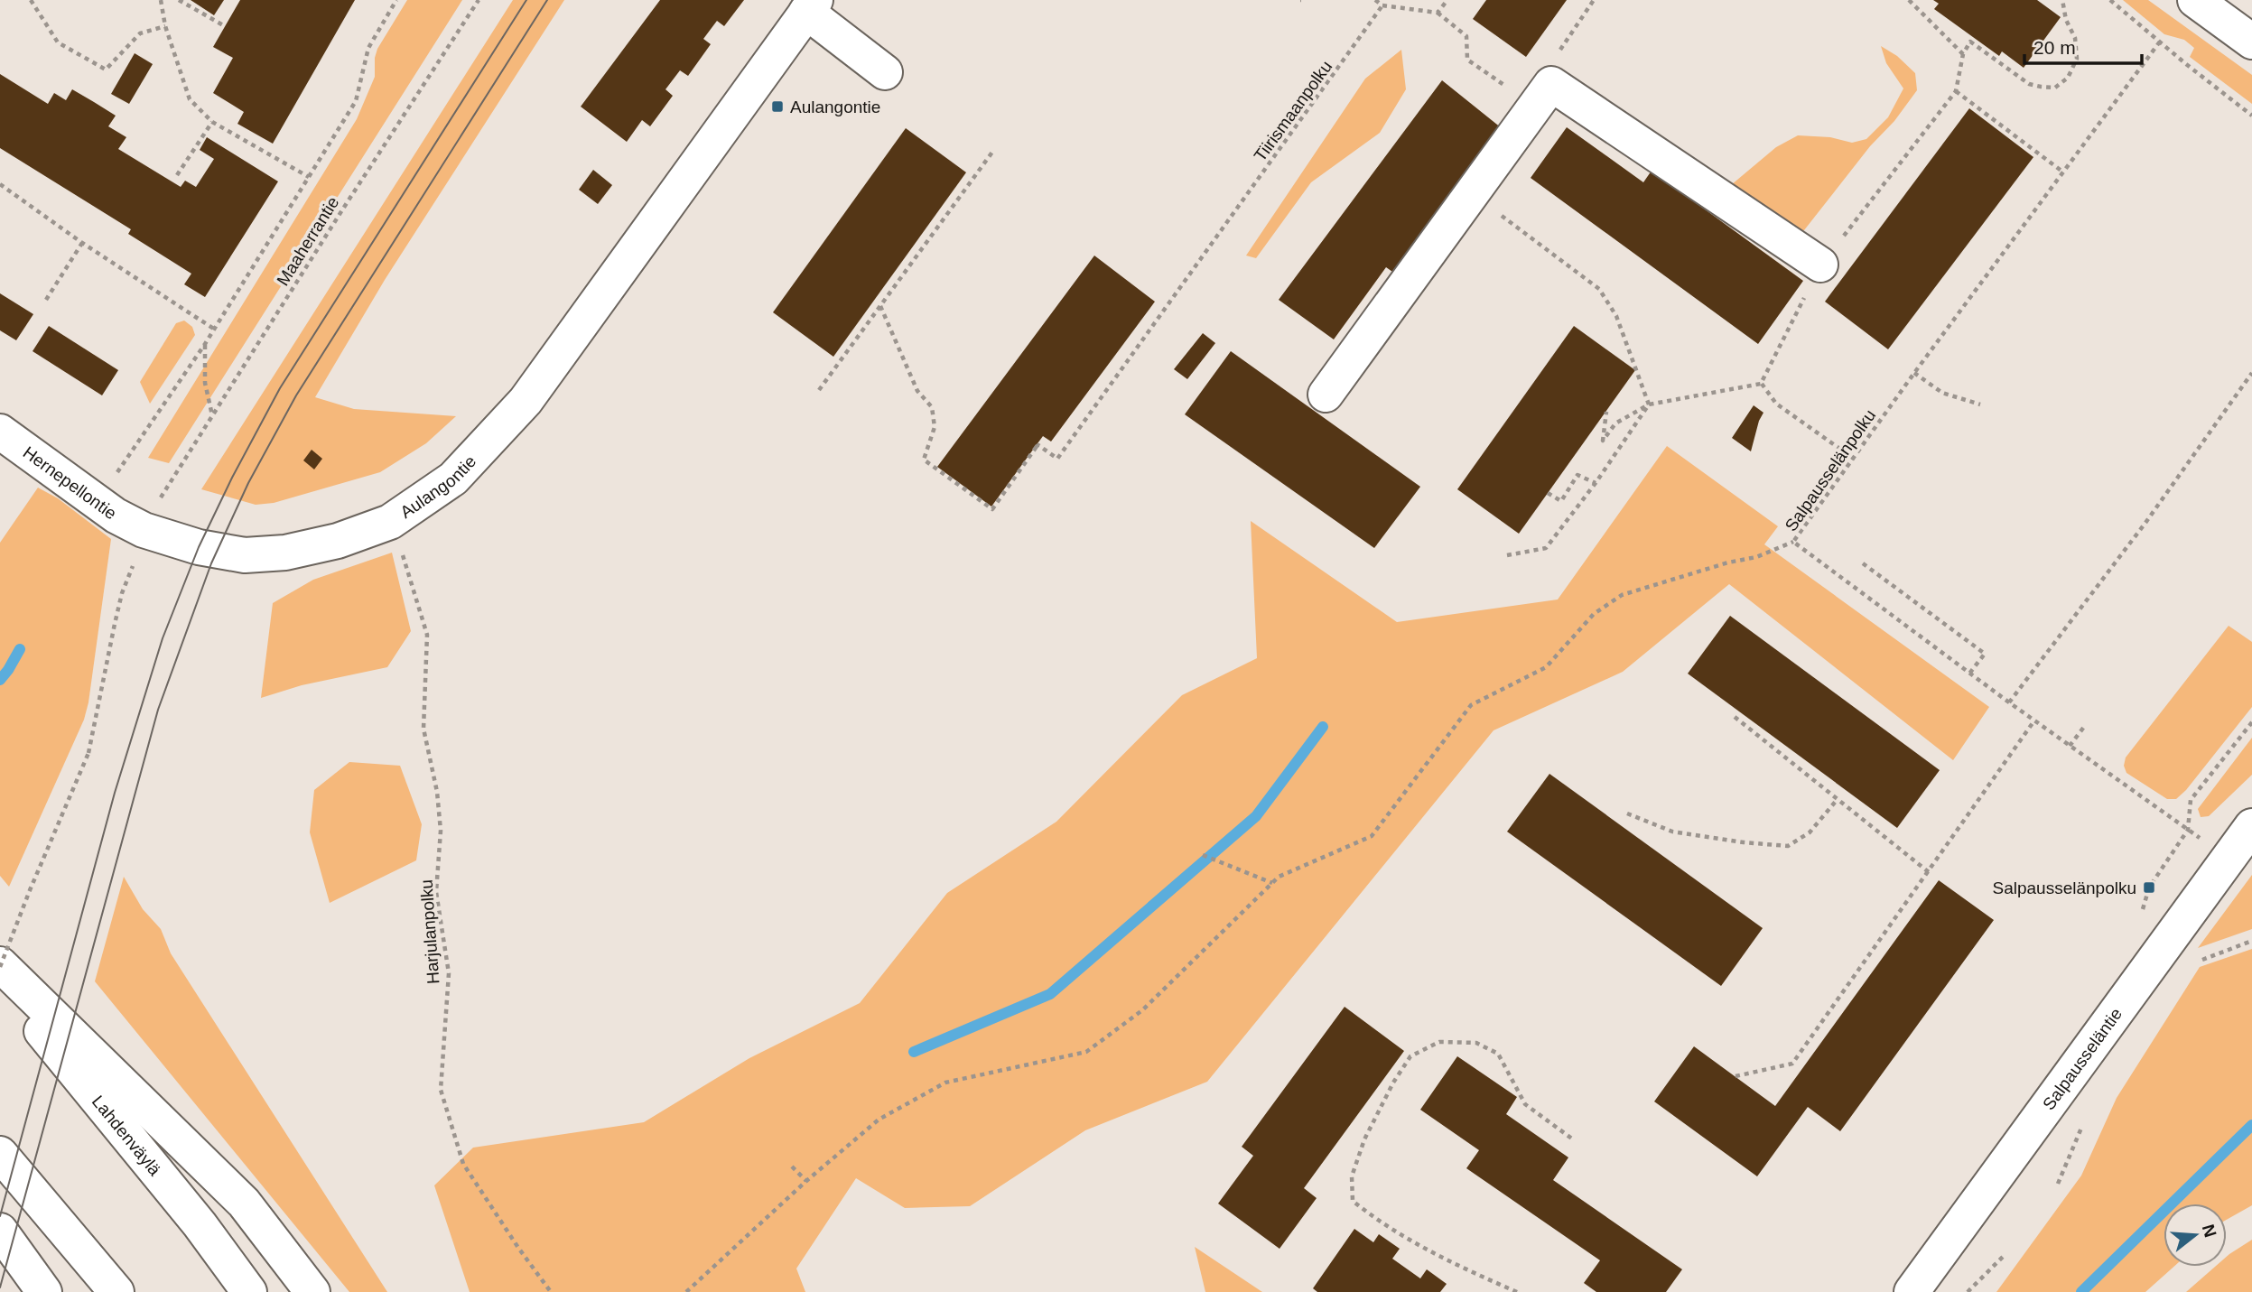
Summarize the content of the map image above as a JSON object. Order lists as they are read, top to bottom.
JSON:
{
  "streets": {
    "main road": [
      "Hernepellontie",
      "Aulangontie",
      "Salpausseläntie",
      "Lahdenväylä"
    ],
    "path": [
      "Tiirismaanpolku",
      "Maaherrantie",
      "Salpausselänpolku",
      "Harjulanpolku"
    ]
  },
  "crossings": [
    ["Maaherrantie", "Hernepellontie"],
    ["Maaherrantie", "Aulangontie"],
    ["Salpausselänpolku", "Salpausseläntie"],
    ["Hernepellontie", "Aulangontie"]
  ],
  "places": {
    "transit": ["Aulangontie", "Salpausselänpolku"]
  },
  "scale_bar": "20 m",
  "north": "right"
}
